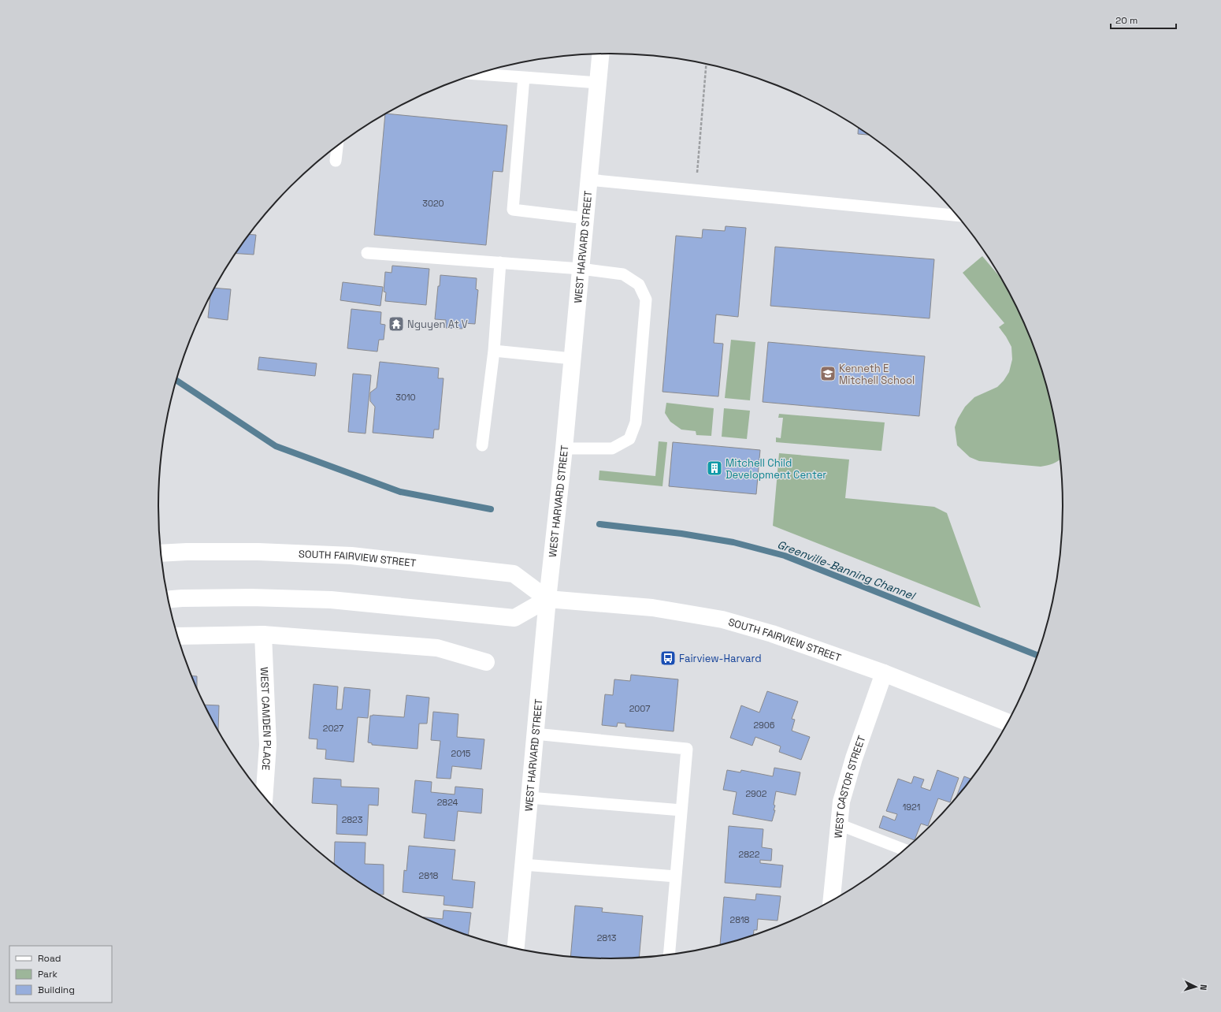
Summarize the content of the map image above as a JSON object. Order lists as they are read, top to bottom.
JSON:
{
  "streets": {
    "street": [
      "WEST HARVARD STREET",
      "SOUTH FAIRVIEW STREET",
      "WEST CAMDEN PLACE",
      "WEST CASTOR STREET"
    ]
  },
  "crossings": [
    ["WEST HARVARD STREET", "SOUTH FAIRVIEW STREET"],
    ["SOUTH FAIRVIEW STREET", "WEST CASTOR STREET"]
  ],
  "water": ["Greenville-Banning Channel"],
  "places": {
    "temple": ["Nguyen At V"],
    "school or university": ["Kenneth E Mitchell School"],
    "building": ["Mitchell Child Development Center"],
    "bus stop": ["Fairview-Harvard"]
  },
  "house_numbers": [
    "3020",
    "3010",
    "2007",
    "2906",
    "2027",
    "2015",
    "2902",
    "2824",
    "1921",
    "2823",
    "2822",
    "2818",
    "2818",
    "2813"
  ],
  "legend": ["Road", "Park", "Building"],
  "scale_bar": "20 m",
  "north": "right"
}
